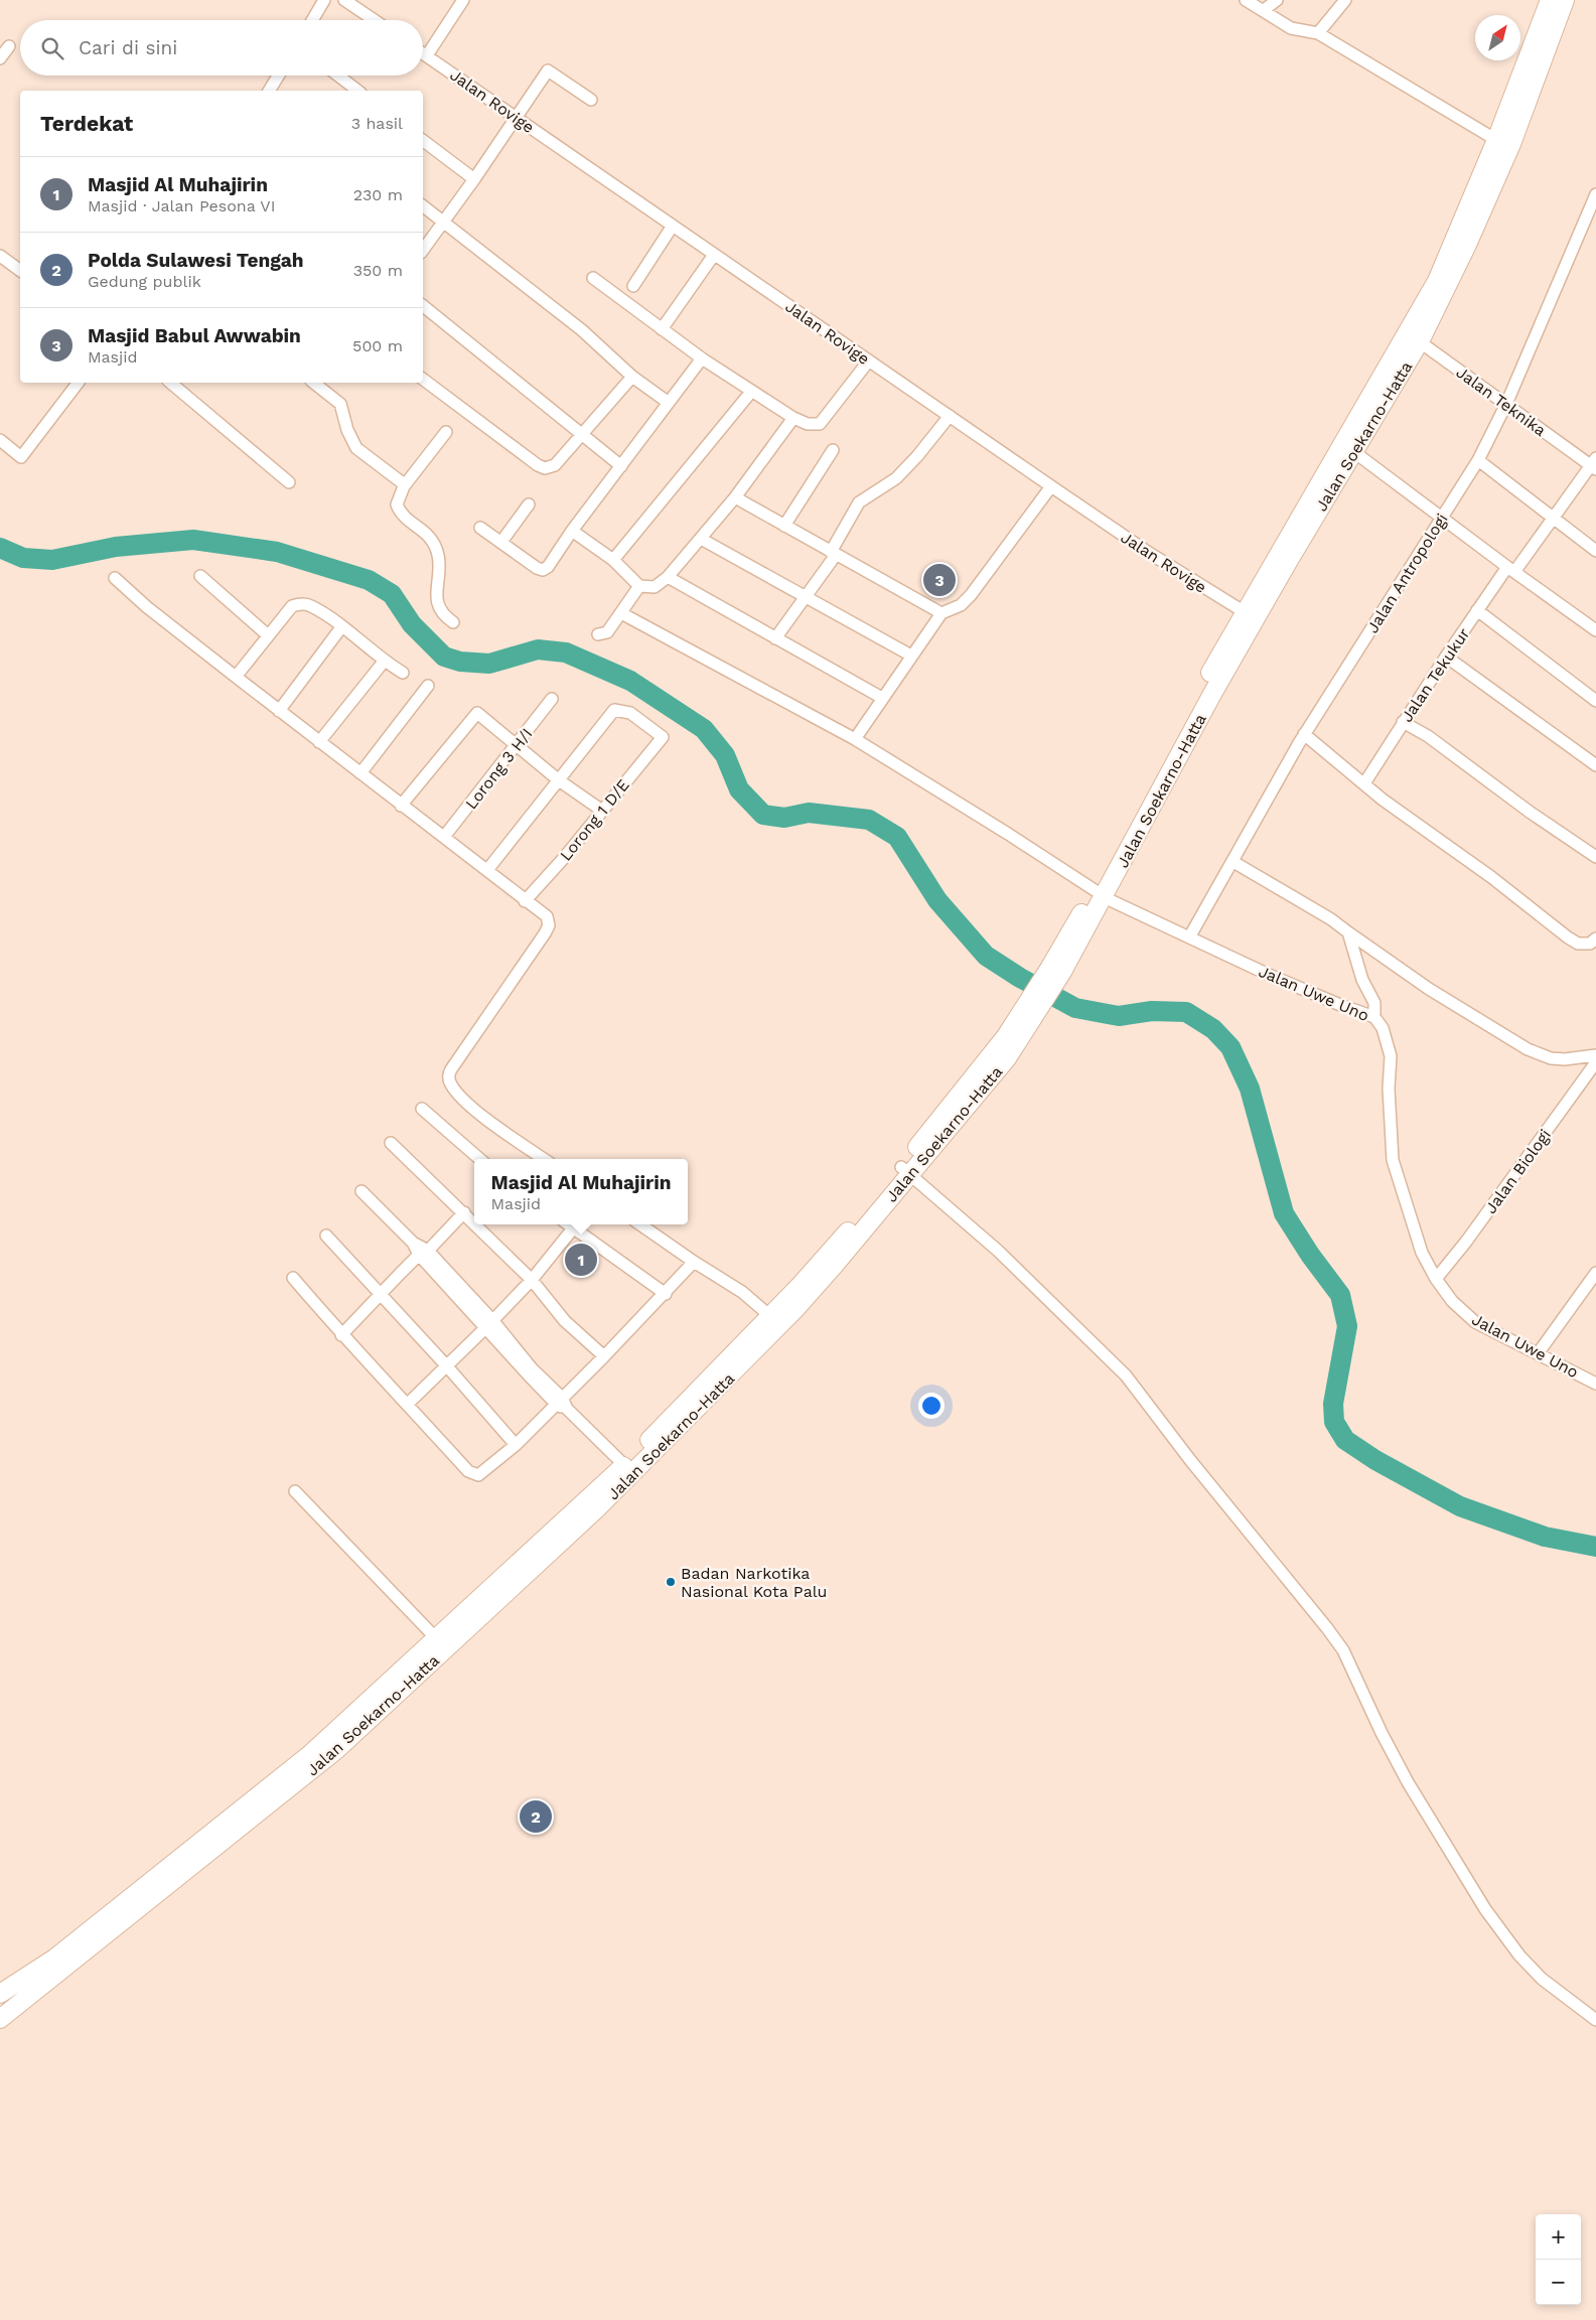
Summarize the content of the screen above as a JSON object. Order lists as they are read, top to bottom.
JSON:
{
  "streets": {
    "main road": ["Jalan Soekarno-Hatta"],
    "street": [
      "Jalan Rovige",
      "Jalan Teknika",
      "Jalan Antropologi",
      "Jalan Tekukur",
      "Lorong 3 H/I",
      "Lorong 1 D/E",
      "Jalan Uwe Uno",
      "Jalan Biologi"
    ]
  },
  "crossings": [
    ["Jalan Rovige", "Jalan Soekarno-Hatta"],
    ["Jalan Teknika", "Jalan Soekarno-Hatta"],
    ["Jalan Teknika", "Jalan Antropologi"],
    ["Jalan Teknika", "Jalan Tekukur"],
    ["Jalan Soekarno-Hatta", "Jalan Uwe Uno"],
    ["Jalan Antropologi", "Jalan Uwe Uno"],
    ["Jalan Uwe Uno", "Jalan Biologi"]
  ],
  "places": ["Badan Narkotika Nasional Kota Palu"],
  "north": "top right",
  "page": {
    "search": "Cari di sini",
    "heading": ["Terdekat", "3 hasil"],
    "list": [
      {
        "mark": "1",
        "name": "Masjid Al Muhajirin",
        "note": "Masjid · Jalan Pesona VI",
        "value": "230 m"
      },
      {
        "mark": "2",
        "name": "Polda Sulawesi Tengah",
        "note": "Gedung publik",
        "value": "350 m"
      },
      {
        "mark": "3",
        "name": "Masjid Babul Awwabin",
        "note": "Masjid",
        "value": "500 m"
      }
    ],
    "pins": ["3", "1", "2"],
    "popup": ["Masjid Al Muhajirin", "Masjid"],
    "map_buttons": ["+", "−"]
  }
}
